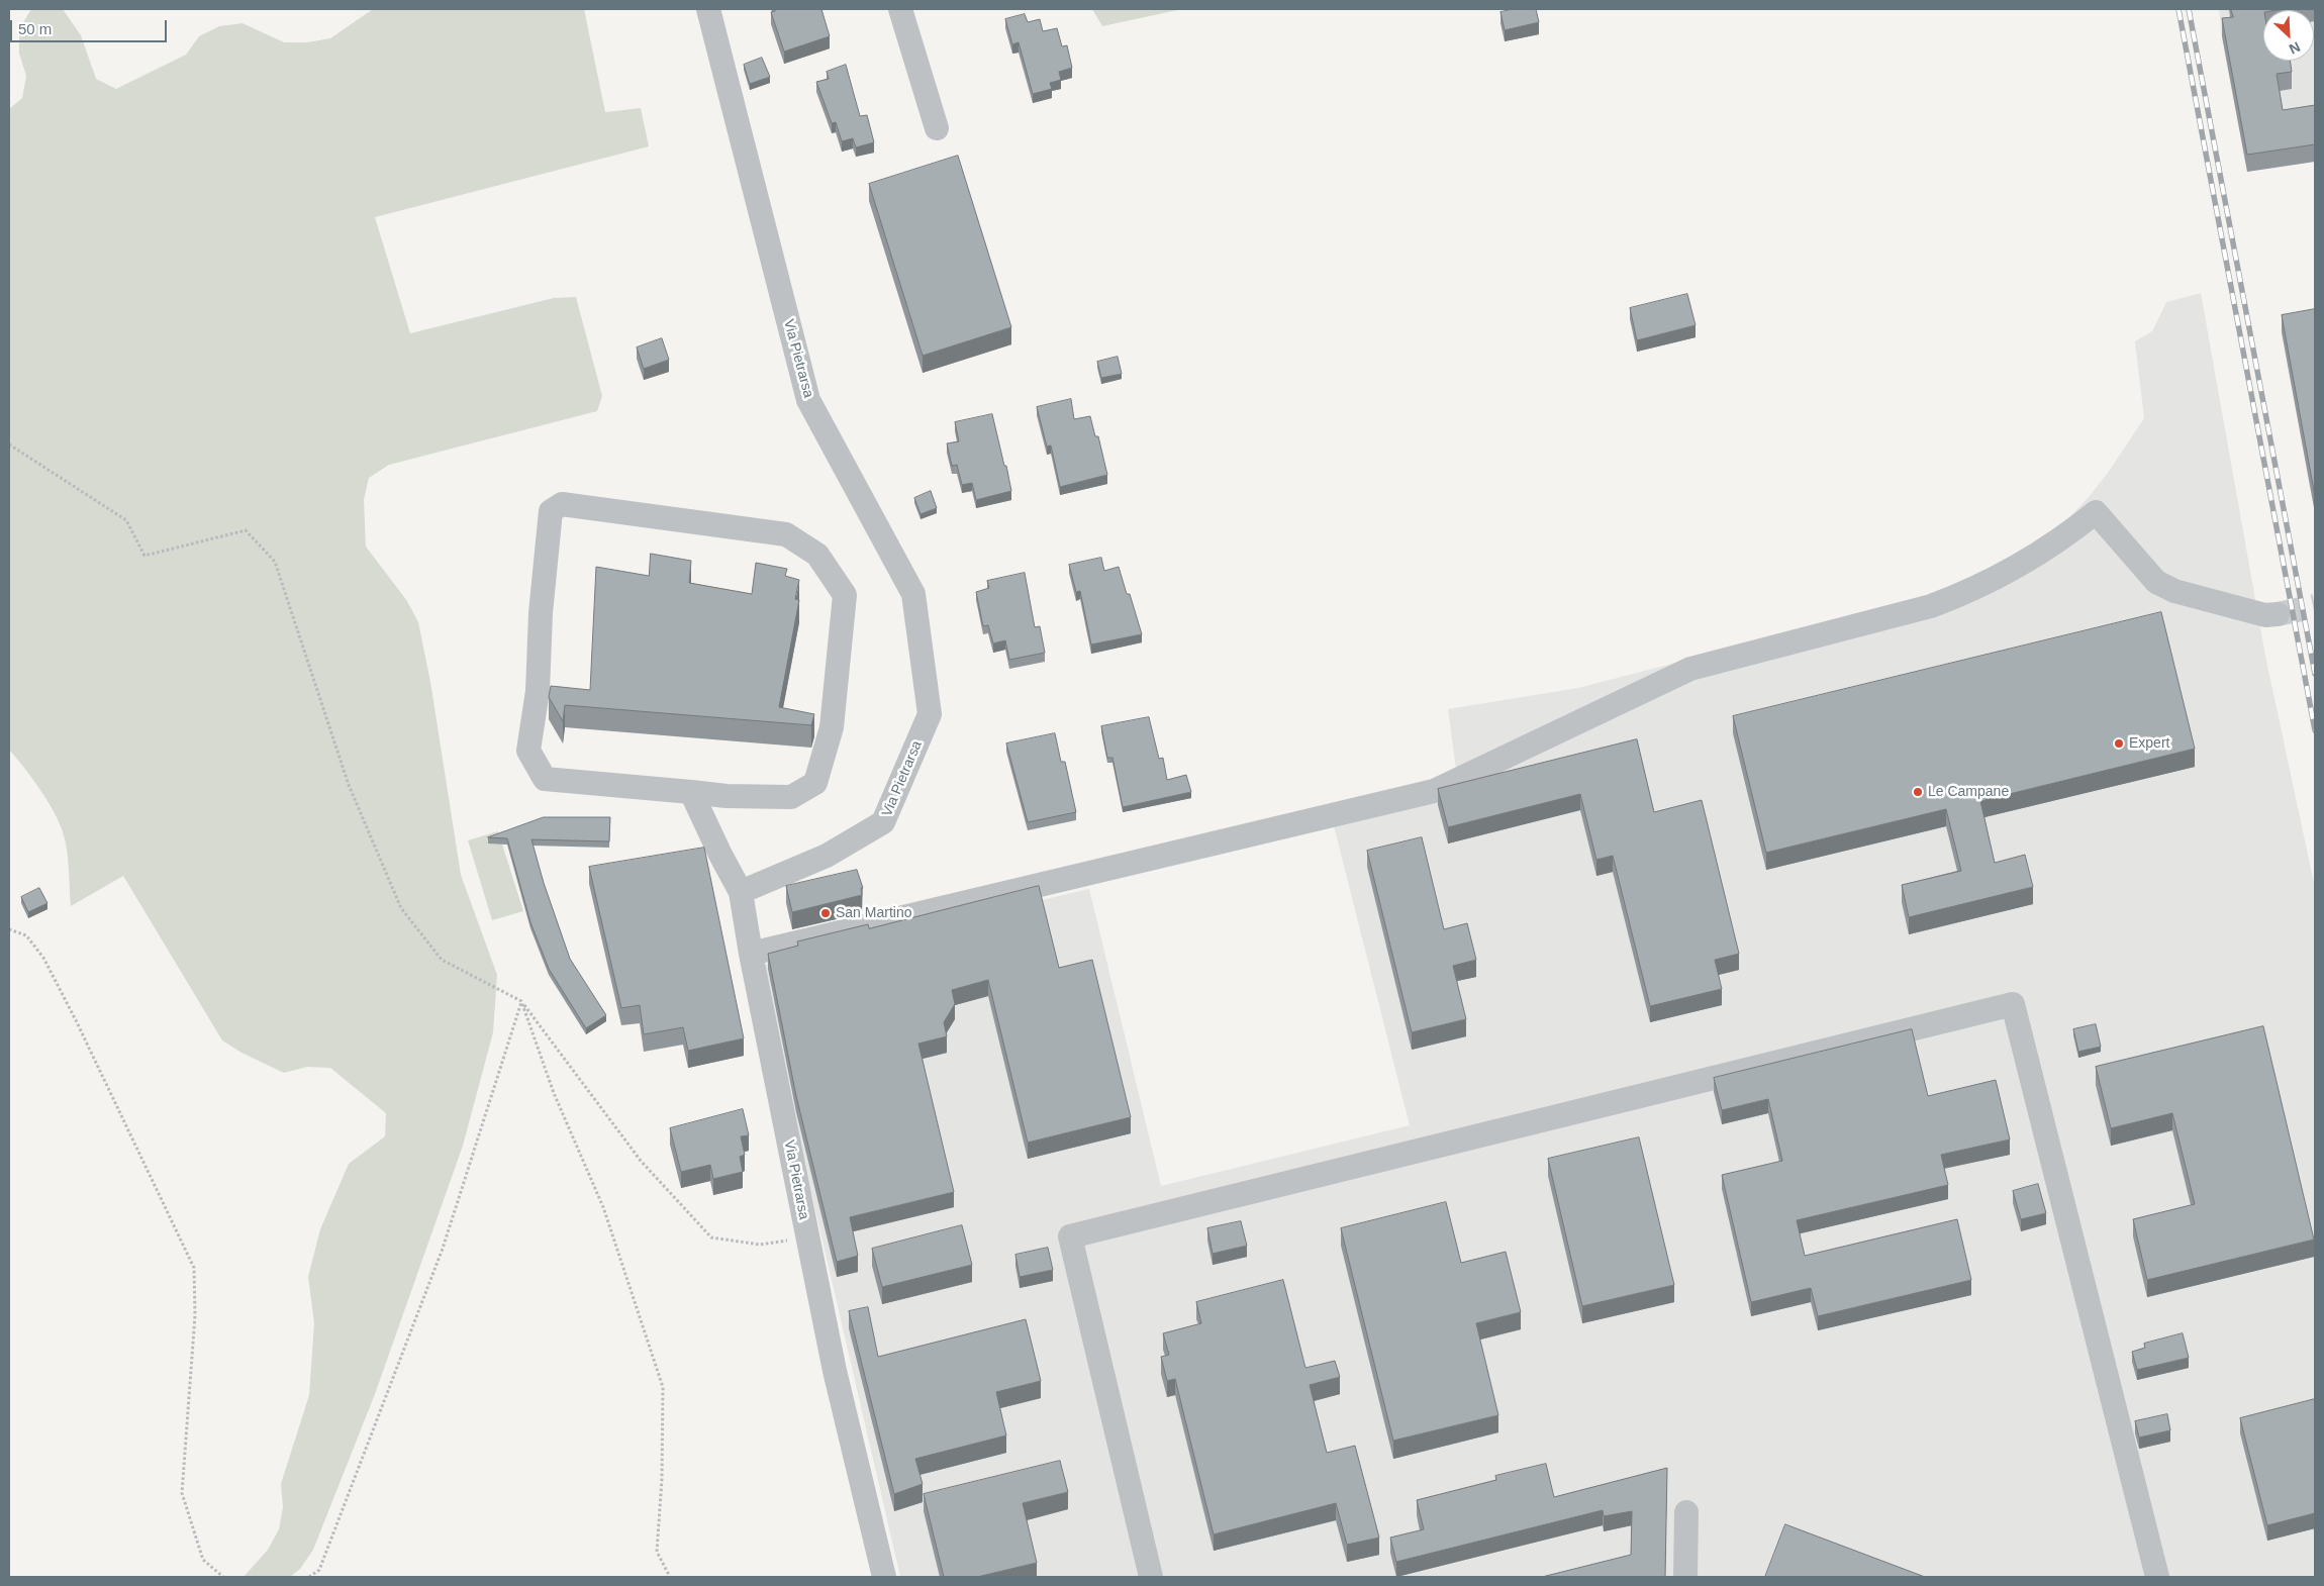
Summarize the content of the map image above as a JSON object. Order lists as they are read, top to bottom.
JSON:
{
  "streets": {
    "street": ["Via Pietrarsa"]
  },
  "places": ["Expert", "Le Campane", "San Martino"],
  "scale_bar": "50 m",
  "north": "bottom right"
}
